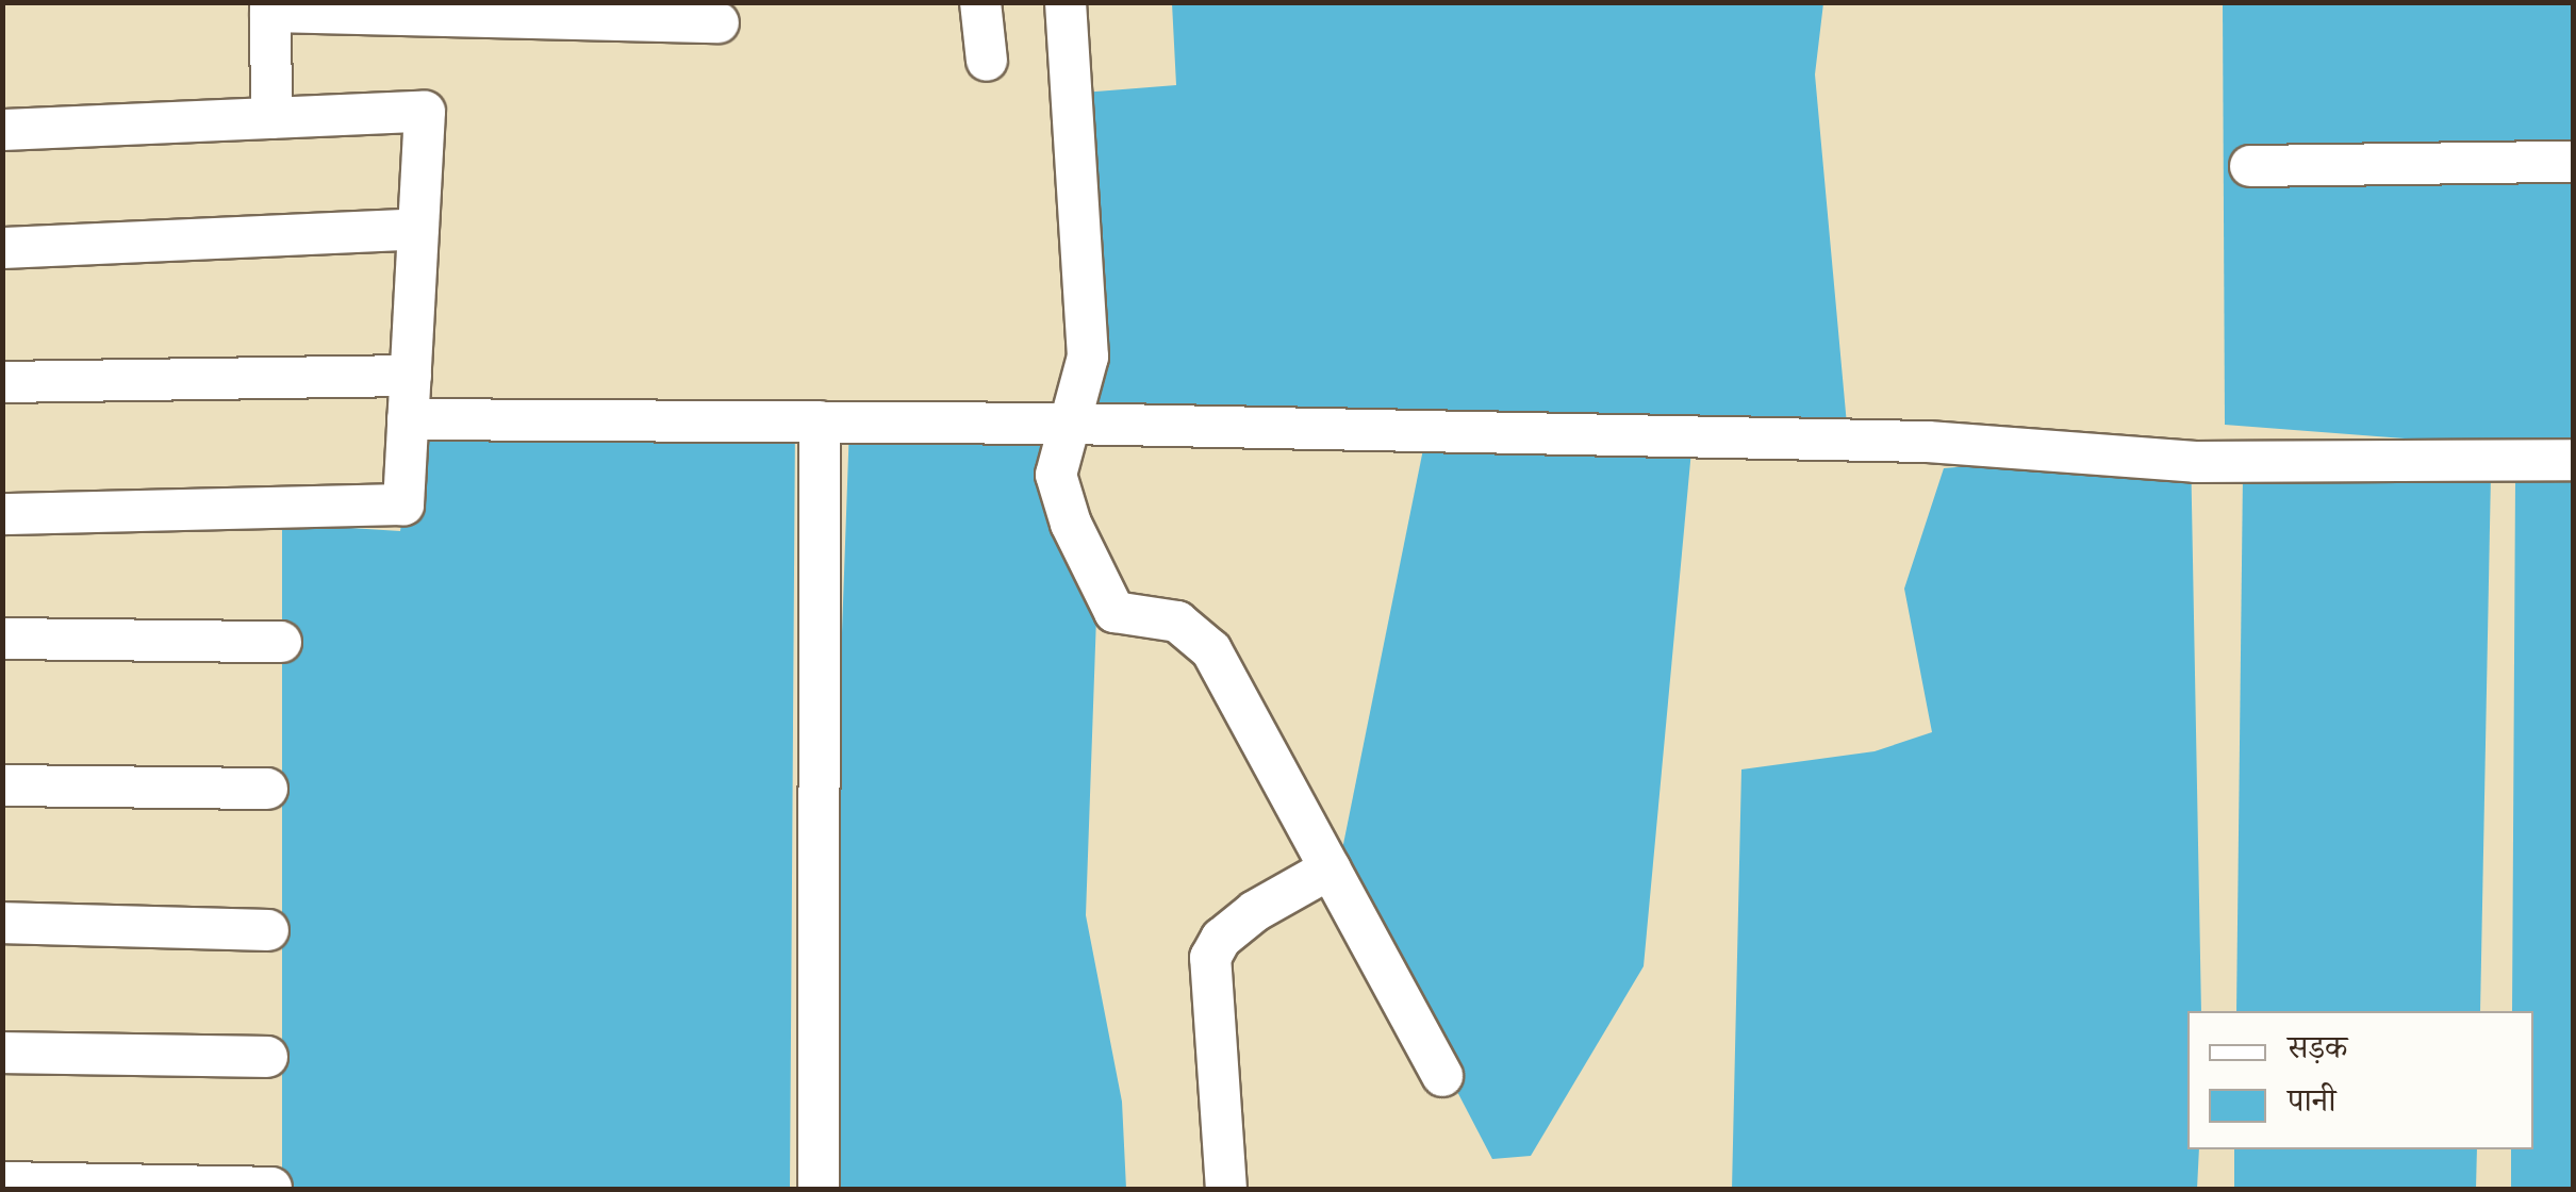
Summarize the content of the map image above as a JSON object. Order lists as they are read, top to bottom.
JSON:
{
  "legend": ["सड़क", "पानी"]
}
